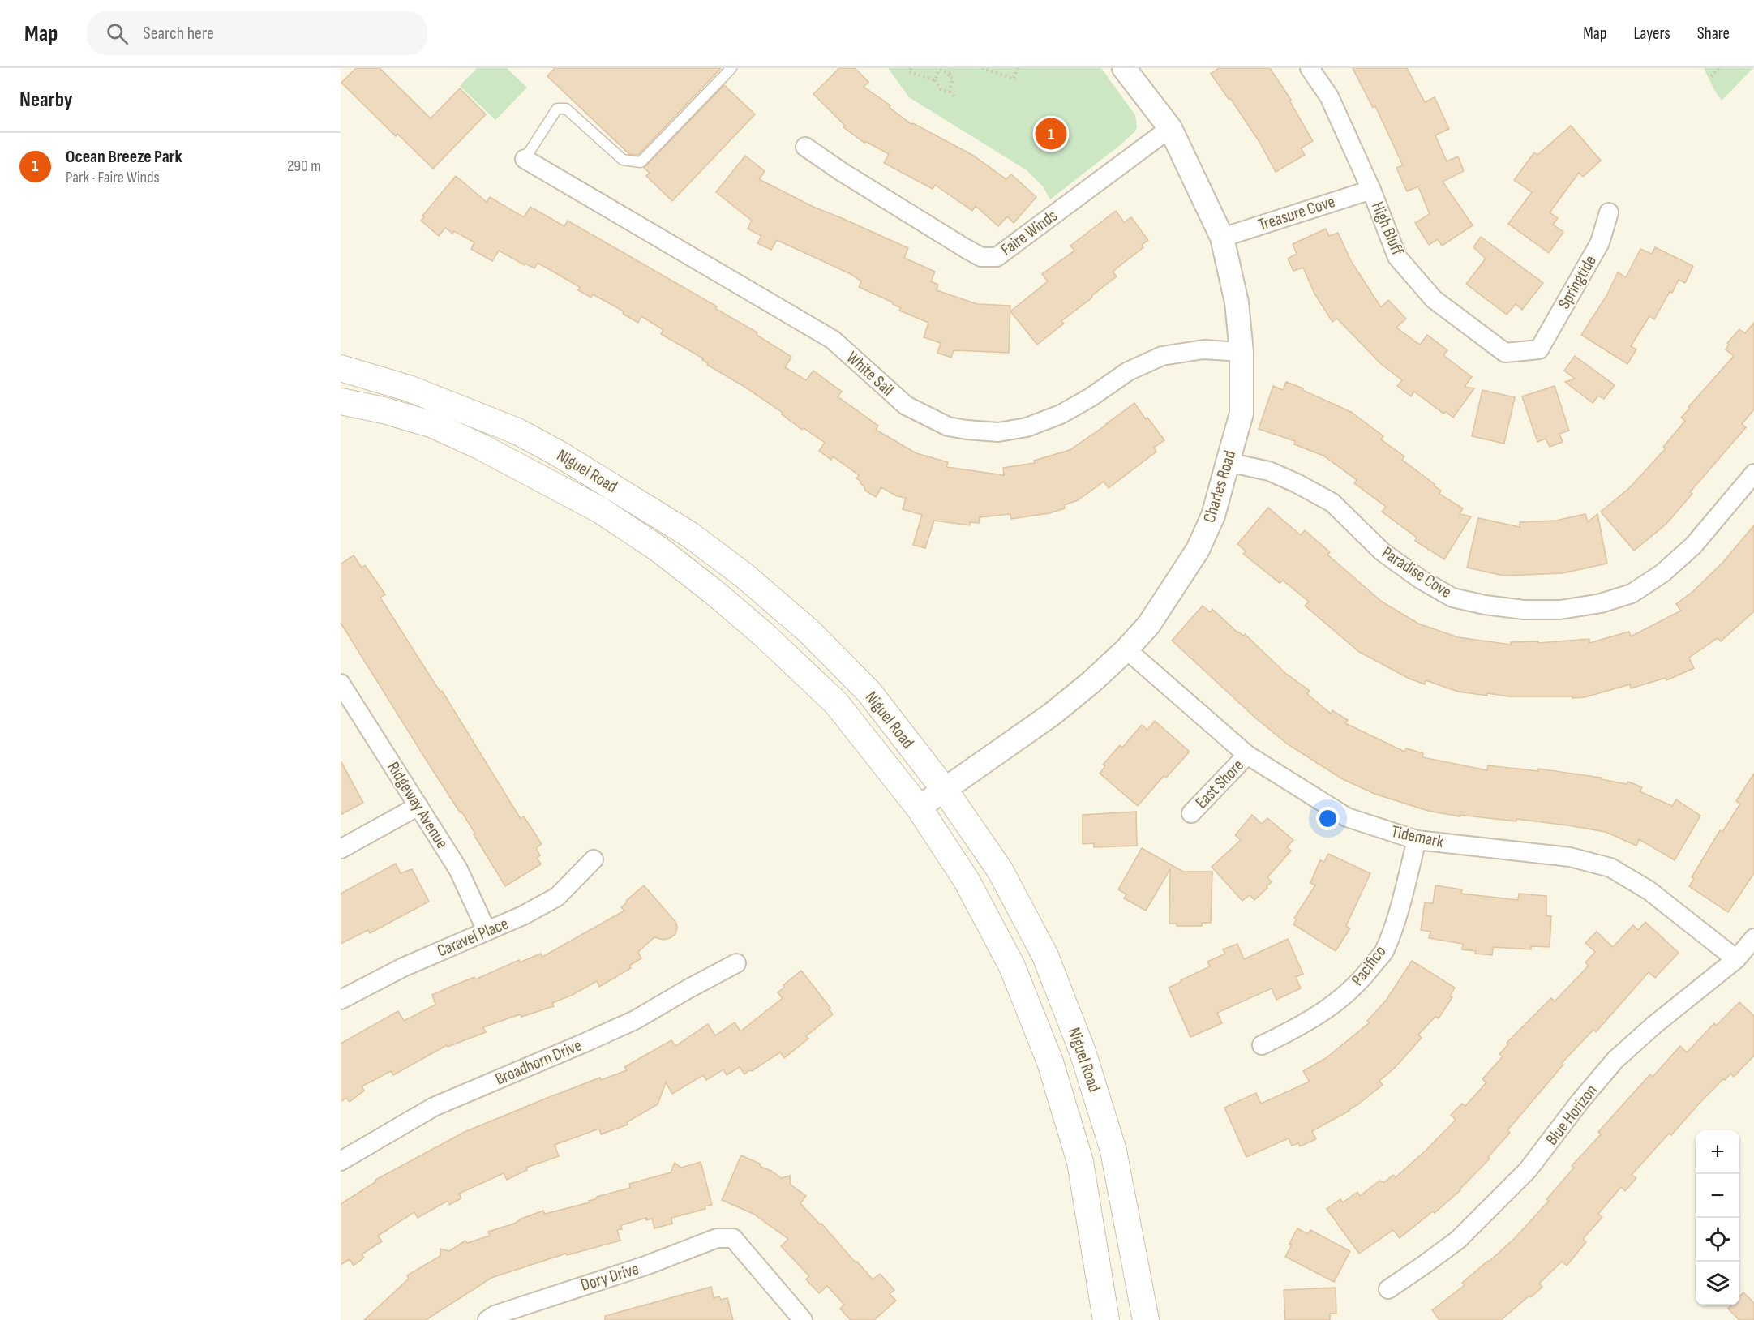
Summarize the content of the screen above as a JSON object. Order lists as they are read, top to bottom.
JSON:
{
  "streets": {
    "main road": ["Niguel Road"],
    "street": [
      "Treasure Cove",
      "High Bluff",
      "Faire Winds",
      "Springtide",
      "White Sail",
      "Charles Road",
      "Paradise Cove",
      "East Shore",
      "Ridgeway Avenue",
      "Tidemark",
      "Caravel Place",
      "Pacifico",
      "Broadhorn Drive",
      "Blue Horizon",
      "Dory Drive"
    ]
  },
  "crossings": [
    ["Treasure Cove", "High Bluff"],
    ["Treasure Cove", "Charles Road"],
    ["High Bluff", "Springtide"],
    ["Faire Winds", "Charles Road"],
    ["White Sail", "Charles Road"],
    ["Niguel Road", "Charles Road"],
    ["Charles Road", "Paradise Cove"],
    ["Charles Road", "Tidemark"],
    ["East Shore", "Tidemark"],
    ["Ridgeway Avenue", "Caravel Place"],
    ["Tidemark", "Pacifico"],
    ["Tidemark", "Blue Horizon"]
  ],
  "page": {
    "header": "Map",
    "search": "Search here",
    "nav": ["Map", "Layers", "Share"],
    "heading": "Nearby",
    "pins": "1",
    "list": [
      {
        "mark": "1",
        "name": "Ocean Breeze Park",
        "note": "Park · Faire Winds",
        "value": "290 m"
      }
    ],
    "map_buttons": ["+", "−"]
  }
}
